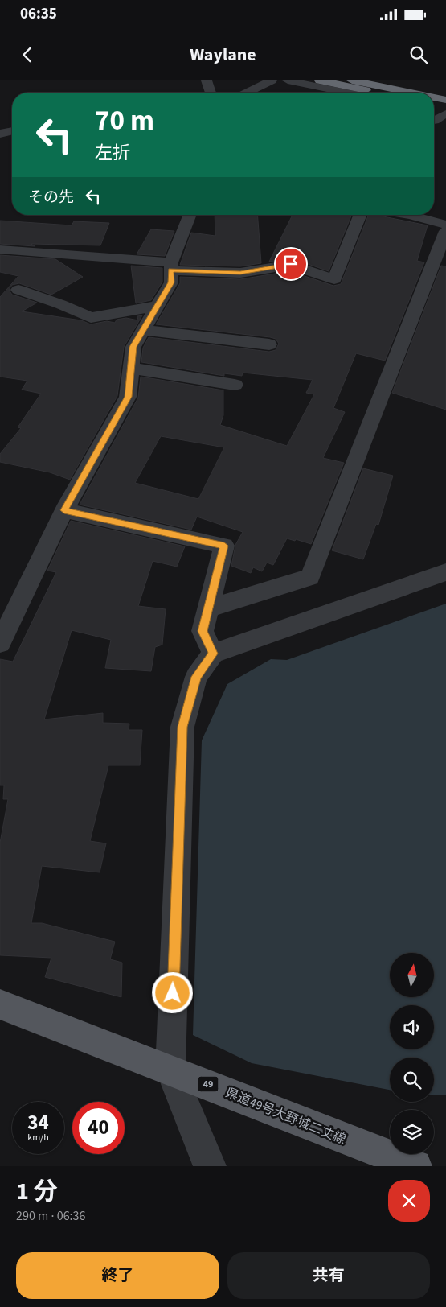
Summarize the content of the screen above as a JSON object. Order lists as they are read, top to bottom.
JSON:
{
  "streets": {
    "main road": ["49", "県道49号大野城二丈線"]
  },
  "north": "top",
  "page": {
    "status": "06:35",
    "header": "Waylane",
    "turn": ["70 m", "左折"],
    "then": "その先",
    "speed": "34 km/h",
    "limit": "40",
    "heading": ["1 分", "290 m · 06:36"],
    "buttons": ["終了", "共有"]
  }
}
